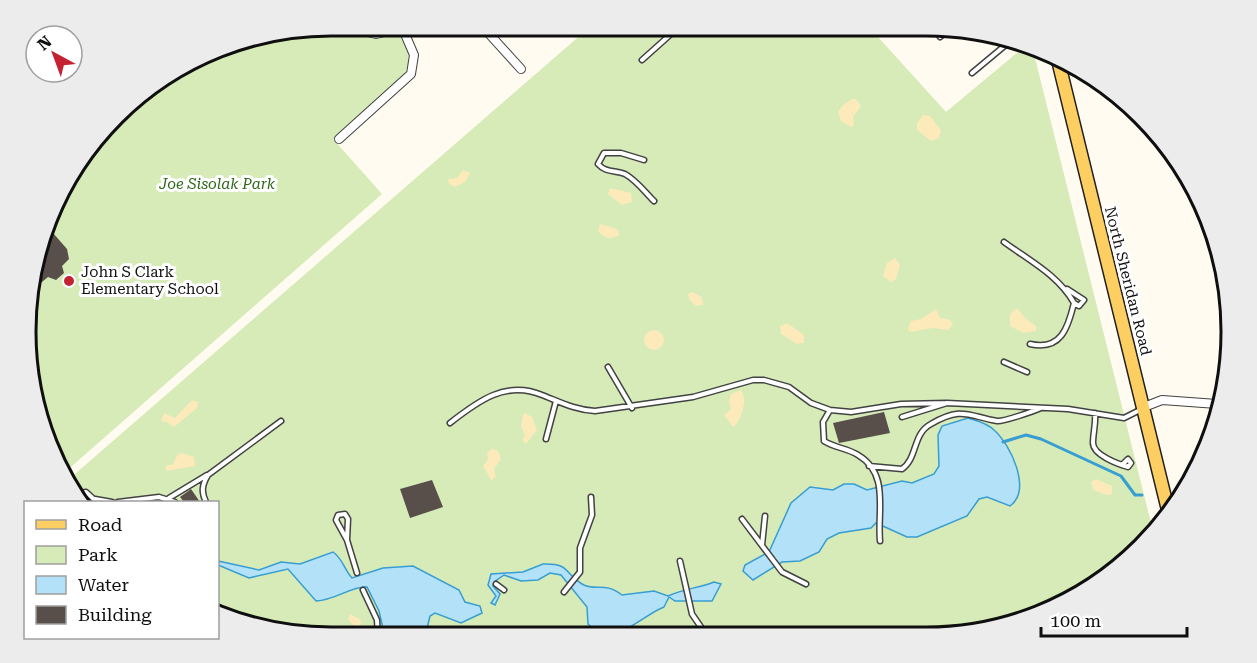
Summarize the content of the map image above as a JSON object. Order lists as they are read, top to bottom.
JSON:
{
  "streets": {
    "main road": ["North Sheridan Road"]
  },
  "parks": ["Joe Sisolak Park"],
  "places": ["John S Clark Elementary School"],
  "legend": [
    "Road",
    "Park",
    "Water",
    "Building"
  ],
  "scale_bar": "100 m",
  "north": "top left"
}
